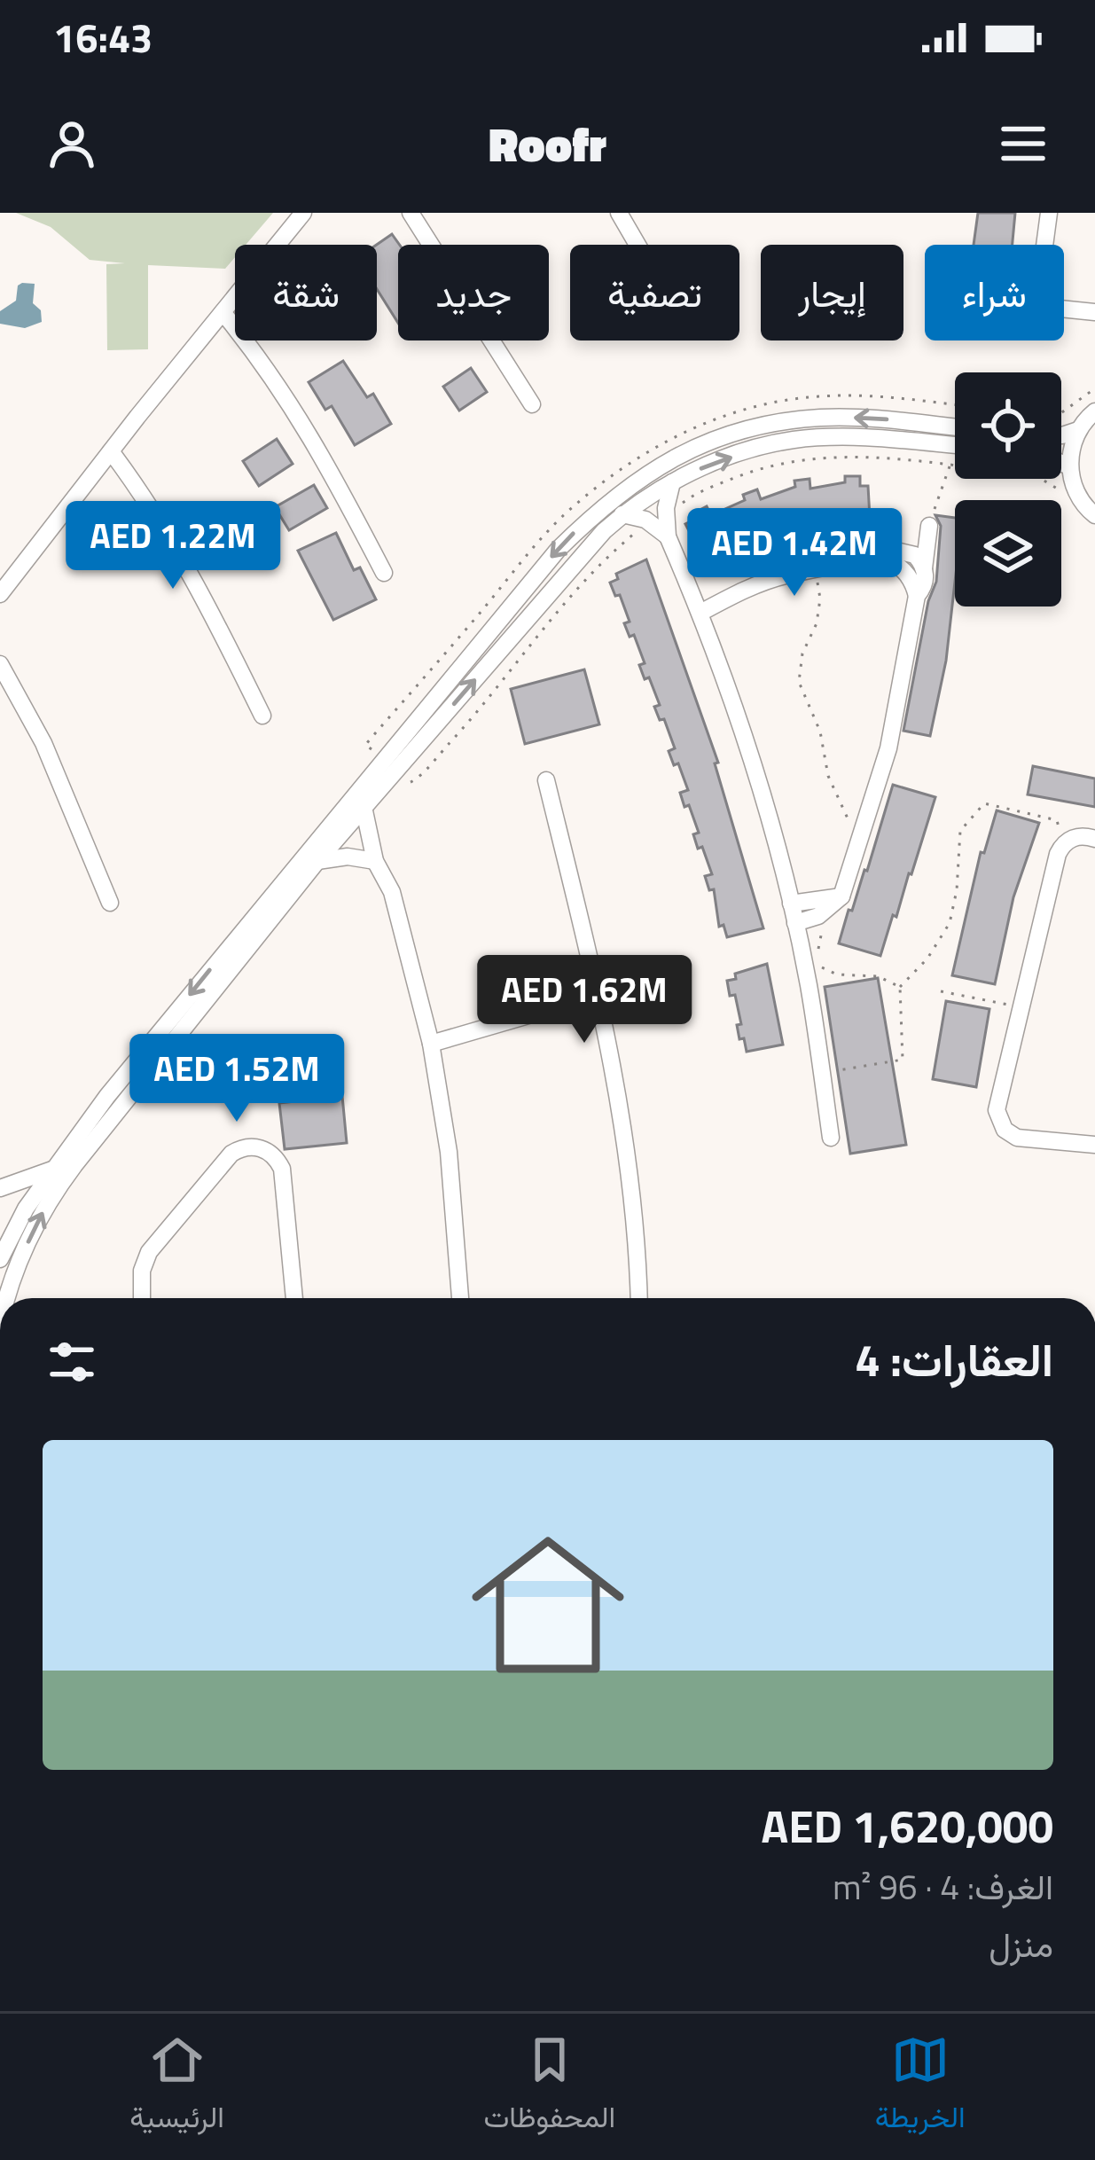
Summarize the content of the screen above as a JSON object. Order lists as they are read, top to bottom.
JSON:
{
  "page": {
    "status": "16:43",
    "header": "Roofr",
    "chip": [
      "شراء",
      "إيجار",
      "تصفية",
      "جديد",
      "شقة"
    ],
    "price": [
      "AED 1.22M",
      "AED 1.42M",
      "AED 1.62M",
      "AED 1.52M"
    ],
    "heading": "العقارات: 4",
    "list": [
      {
        "name": "AED 1,620,000",
        "note": "الغرف: 4 · 96 m² · منزل"
      }
    ],
    "tabs": ["الخريطة", "المحفوظات", "الرئيسية"]
  }
}
